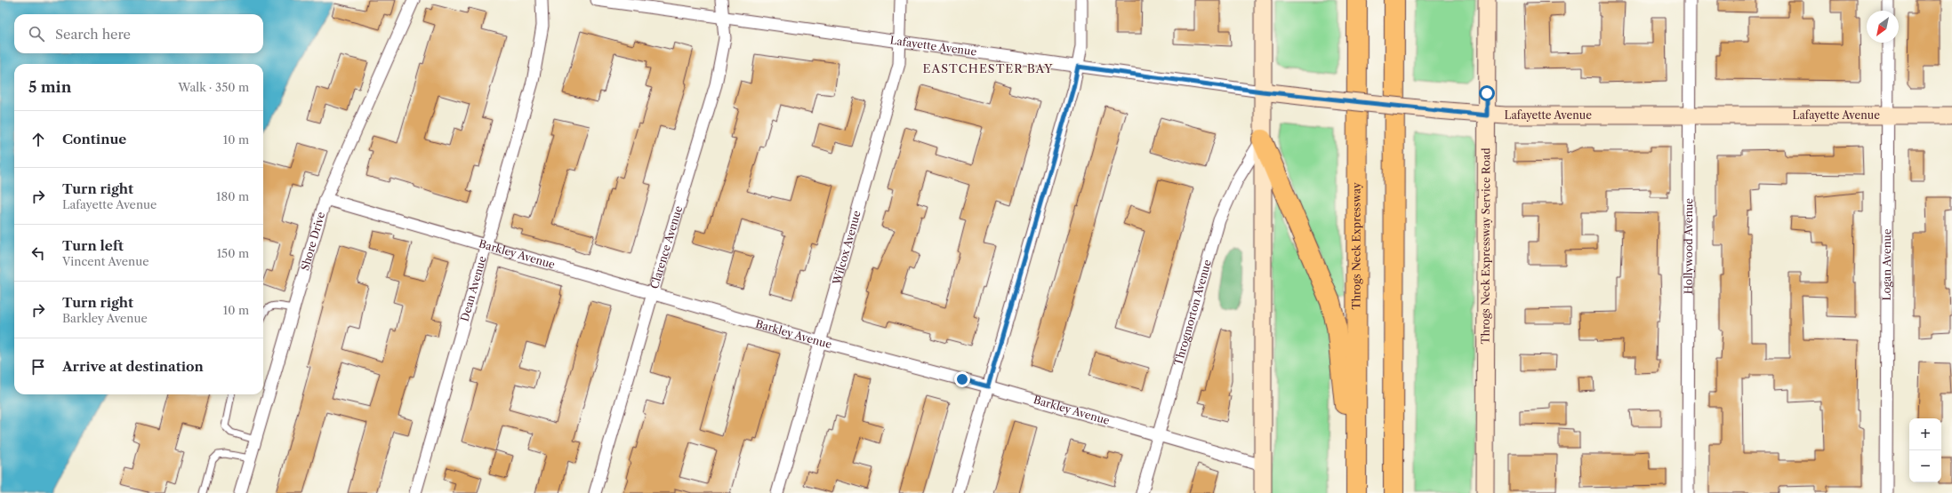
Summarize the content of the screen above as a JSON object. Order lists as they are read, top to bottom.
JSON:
{
  "streets": {
    "highway": ["Throgs Neck Expressway"],
    "street": [
      "Lafayette Avenue",
      "Shore Drive",
      "Hollywood Avenue",
      "Throgs Neck Expressway Service Road",
      "Clarence Avenue",
      "Wilcox Avenue",
      "Barkley Avenue",
      "Logan Avenue",
      "Dean Avenue",
      "Throgmorton Avenue"
    ]
  },
  "crossings": [
    ["Lafayette Avenue", "Hollywood Avenue"],
    ["Lafayette Avenue", "Throgs Neck Expressway Service Road"],
    ["Lafayette Avenue", "Clarence Avenue"],
    ["Lafayette Avenue", "Wilcox Avenue"],
    ["Lafayette Avenue", "Logan Avenue"],
    ["Shore Drive", "Barkley Avenue"],
    ["Clarence Avenue", "Barkley Avenue"],
    ["Wilcox Avenue", "Barkley Avenue"],
    ["Barkley Avenue", "Dean Avenue"],
    ["Barkley Avenue", "Throgmorton Avenue"]
  ],
  "districts": ["EASTCHESTER BAY"],
  "north": "bottom left",
  "page": {
    "search": "Search here",
    "heading": ["5 min", "Walk · 350 m"],
    "list": [
      ["Continue", "10 m"],
      ["Turn right", "Lafayette Avenue", "180 m"],
      ["Turn left", "Vincent Avenue", "150 m"],
      ["Turn right", "Barkley Avenue", "10 m"],
      "Arrive at destination"
    ],
    "map_buttons": ["+", "−"]
  }
}
